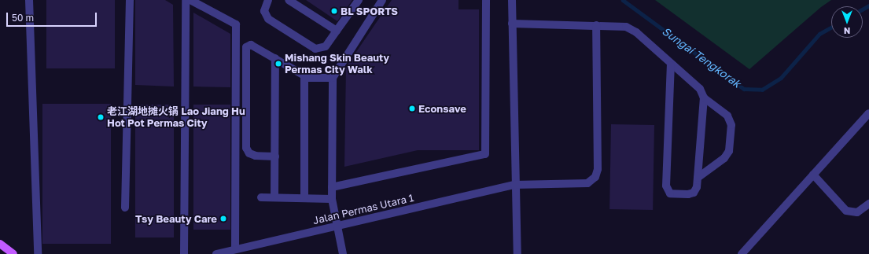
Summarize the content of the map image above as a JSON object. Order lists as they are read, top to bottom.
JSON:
{
  "streets": {
    "street": ["Jalan Permas Utara 1"]
  },
  "water": ["Sungai Tengkorak"],
  "places": [
    "BL SPORTS",
    "Mishang Skin Beauty Permas City Walk",
    "Econsave",
    "老江湖地摊火锅 Lao Jiang Hu Hot Pot Permas City",
    "Tsy Beauty Care"
  ],
  "scale_bar": "50 m",
  "north": "bottom"
}
